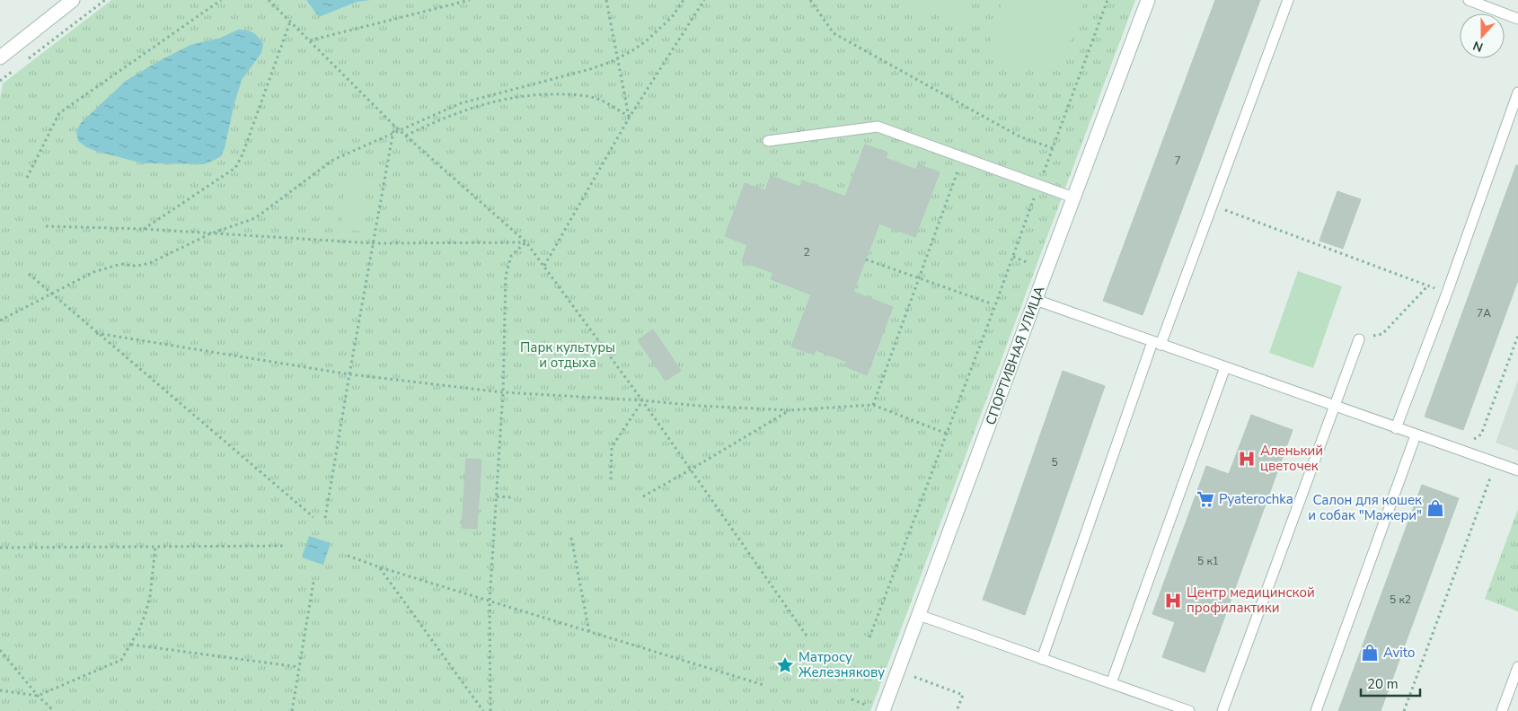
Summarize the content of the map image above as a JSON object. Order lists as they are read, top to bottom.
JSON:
{
  "streets": {
    "street": ["СПОРТИВНАЯ УЛИЦА"]
  },
  "parks": ["Парк культуры и отдыха"],
  "places": {
    "hospital": ["Аленький цветочек", "Центр медицинской профилактики"],
    "supermarket": ["Pyaterochka"],
    "shop": ["Салон для кошек и собак \"Мажери\"", "Avito"],
    "place": ["Матросу Железнякову"]
  },
  "house_numbers": [
    "7",
    "2",
    "7А",
    "5",
    "5 к1",
    "5 к2"
  ],
  "scale_bar": "20 m",
  "north": "bottom"
}
